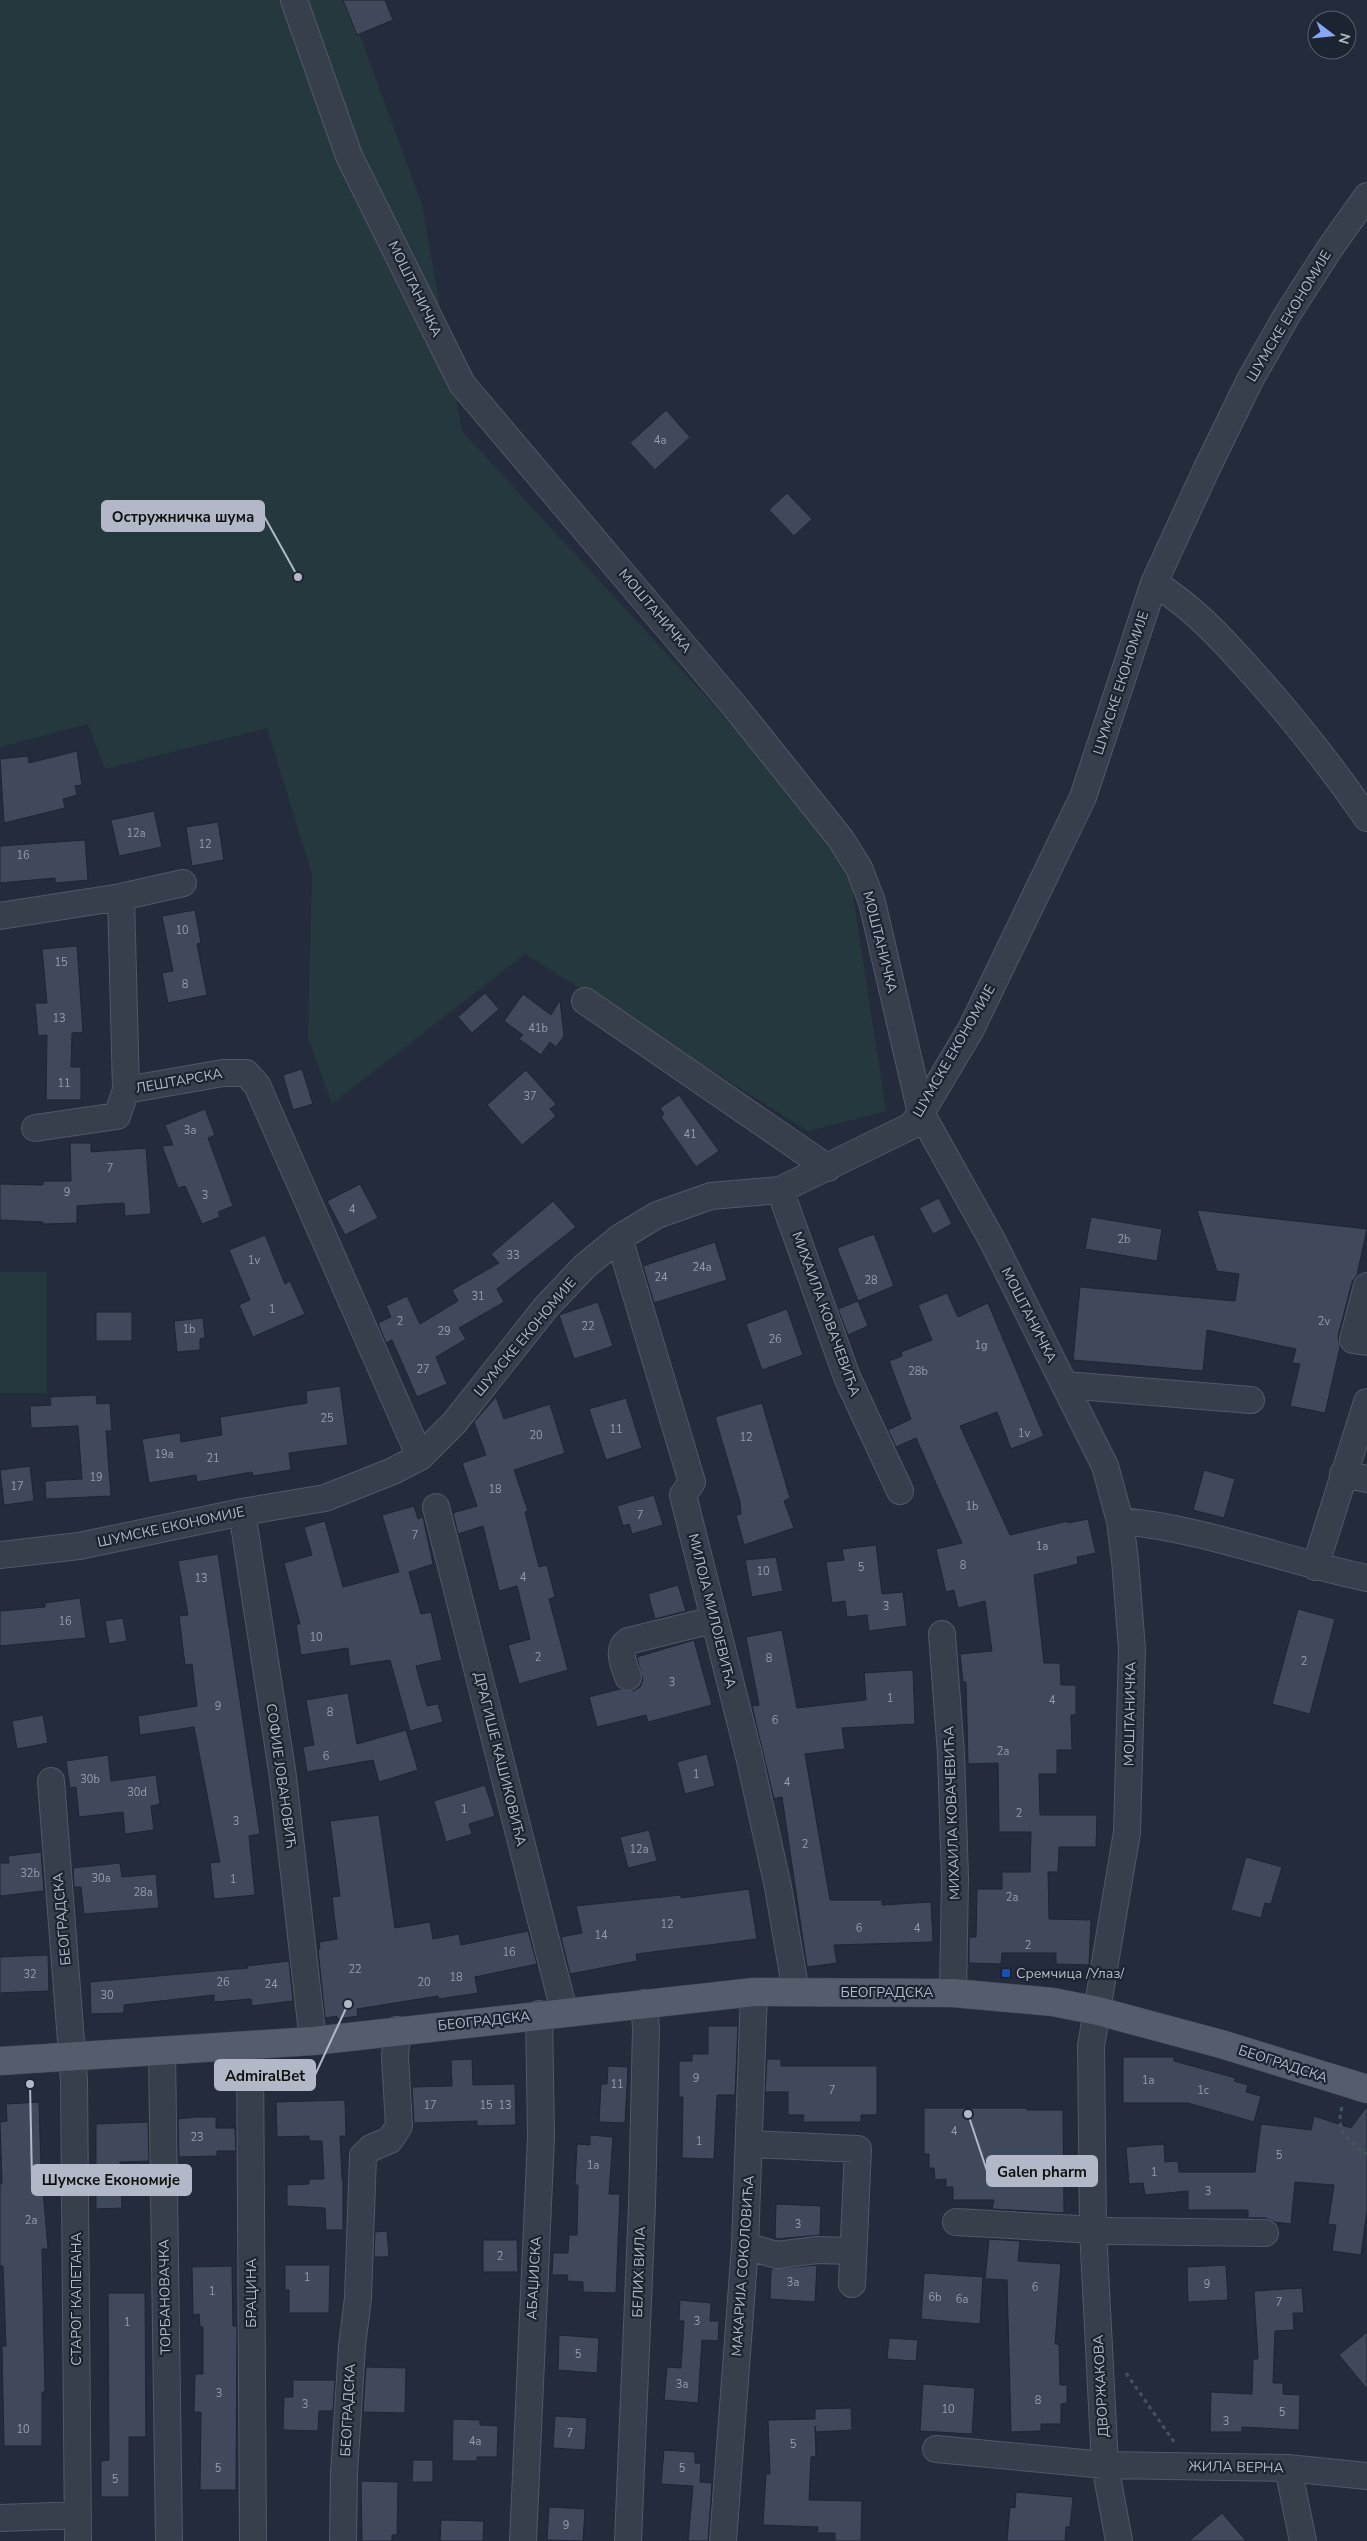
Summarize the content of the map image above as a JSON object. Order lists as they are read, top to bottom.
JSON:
{
  "streets": {
    "main road": ["БЕОГРАДСКА"],
    "street": [
      "МОШТАНИЧКА",
      "ШУМСКЕ ЕКОНОМИЈЕ",
      "ЛЕШТАРСКА",
      "МИХАИЛА КОВАЧЕВИЋА",
      "МИЛОЈА МИЛОЈЕВИЋА",
      "ДРАГИШЕ КАШИКОВИЋА",
      "СОФИЈЕ ЈОВАНОВИЋ",
      "МАКАРИЈА СОКОЛОВИЋА",
      "БЕЛИХ ВИЛА",
      "АБАЏИЈСКА",
      "БРАЦИНА",
      "ТОРБАНОВАЧКА",
      "СТАРОГ КАПЕТАНА",
      "ДВОРЖАКОВА",
      "ЖИЛА ВЕРНА"
    ]
  },
  "crossings": [
    ["МОШТАНИЧКА", "ШУМСКЕ ЕКОНОМИЈЕ"],
    ["МОШТАНИЧКА", "БЕОГРАДСКА"],
    ["МОШТАНИЧКА", "ДВОРЖАКОВА"],
    ["ШУМСКЕ ЕКОНОМИЈЕ", "ЛЕШТАРСКА"],
    ["ШУМСКЕ ЕКОНОМИЈЕ", "МИХАИЛА КОВАЧЕВИЋА"],
    ["ШУМСКЕ ЕКОНОМИЈЕ", "МИЛОЈА МИЛОЈЕВИЋА"],
    ["ШУМСКЕ ЕКОНОМИЈЕ", "СОФИЈЕ ЈОВАНОВИЋ"],
    ["МИХАИЛА КОВАЧЕВИЋА", "БЕОГРАДСКА"],
    ["МИЛОЈА МИЛОЈЕВИЋА", "БЕОГРАДСКА"],
    ["ДРАГИШЕ КАШИКОВИЋА", "БЕОГРАДСКА"],
    ["ДРАГИШЕ КАШИКОВИЋА", "АБАЏИЈСКА"],
    ["СОФИЈЕ ЈОВАНОВИЋ", "БЕОГРАДСКА"],
    ["БЕОГРАДСКА", "МАКАРИЈА СОКОЛОВИЋА"],
    ["БЕОГРАДСКА", "БЕЛИХ ВИЛА"],
    ["БЕОГРАДСКА", "АБАЏИЈСКА"],
    ["БЕОГРАДСКА", "БРАЦИНА"],
    ["БЕОГРАДСКА", "ТОРБАНОВАЧКА"],
    ["БЕОГРАДСКА", "СТАРОГ КАПЕТАНА"],
    ["БЕОГРАДСКА", "ДВОРЖАКОВА"],
    ["ДВОРЖАКОВА", "ЖИЛА ВЕРНА"]
  ],
  "places": {
    "other": [
      "Остружничка шума",
      "AdmiralBet",
      "Шумске Економије",
      "Galen pharm"
    ],
    "transit": ["Сремчица /Улаз/"]
  },
  "house_numbers": [
    "4a",
    "12a",
    "12",
    "16",
    "10",
    "15",
    "8",
    "13",
    "41b",
    "11",
    "37",
    "3a",
    "41",
    "7",
    "9",
    "3",
    "4",
    "2b",
    "33",
    "1v",
    "24a",
    "24",
    "28",
    "31",
    "1",
    "2",
    "2v",
    "22",
    "1b",
    "29",
    "26",
    "1g",
    "27",
    "28b",
    "25",
    "11",
    "1v",
    "20",
    "12",
    "19a",
    "21",
    "19",
    "17",
    "18",
    "1b",
    "7",
    "7",
    "1a",
    "8",
    "5",
    "10",
    "4",
    "13",
    "3",
    "16",
    "10",
    "2",
    "8",
    "2",
    "3",
    "1",
    "4",
    "9",
    "8",
    "6",
    "2a",
    "6",
    "1",
    "30b",
    "4",
    "30d",
    "1",
    "2",
    "3",
    "2",
    "12a",
    "32b",
    "30a",
    "1",
    "28a",
    "2a",
    "12",
    "6",
    "4",
    "14",
    "2",
    "16",
    "22",
    "32",
    "18",
    "26",
    "20",
    "24",
    "30",
    "9",
    "1a",
    "11",
    "7",
    "1c",
    "17",
    "15",
    "13",
    "4",
    "23",
    "1",
    "5",
    "1a",
    "1",
    "3",
    "2a",
    "3",
    "2",
    "1",
    "3a",
    "9",
    "6",
    "1",
    "6b",
    "6a",
    "7",
    "3",
    "1",
    "5",
    "3a",
    "3",
    "8",
    "3",
    "10",
    "5",
    "3",
    "10",
    "7",
    "4a",
    "5",
    "5",
    "5",
    "5",
    "9"
  ],
  "north": "right"
}
